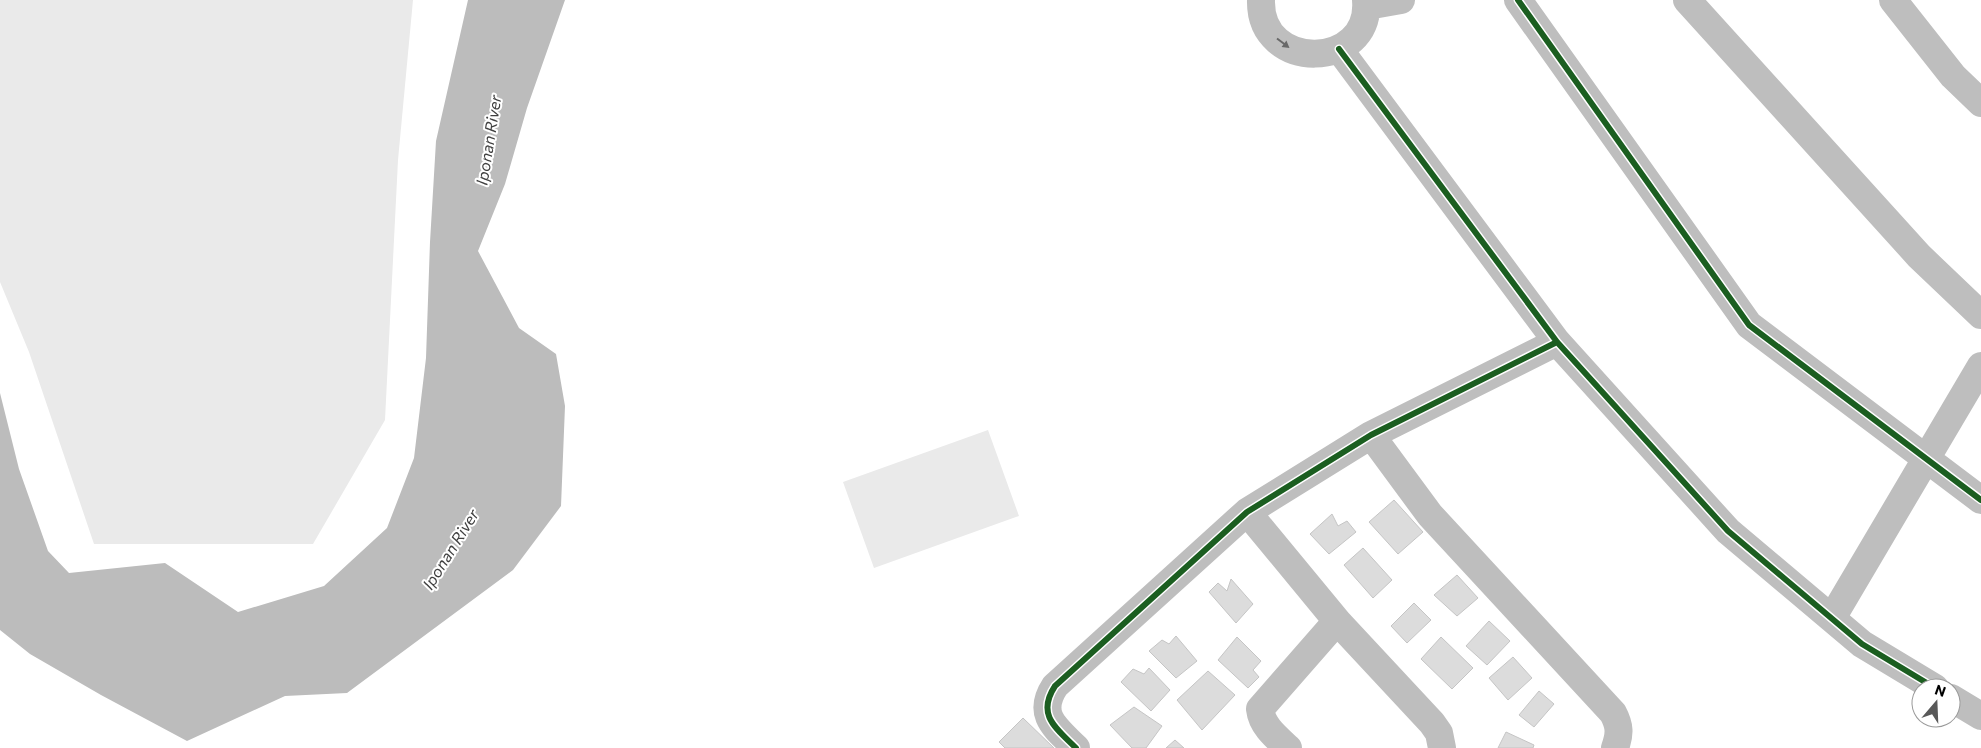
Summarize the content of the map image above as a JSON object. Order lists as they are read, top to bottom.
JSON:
{
  "water": ["Iponan River"],
  "north": "top"
}
